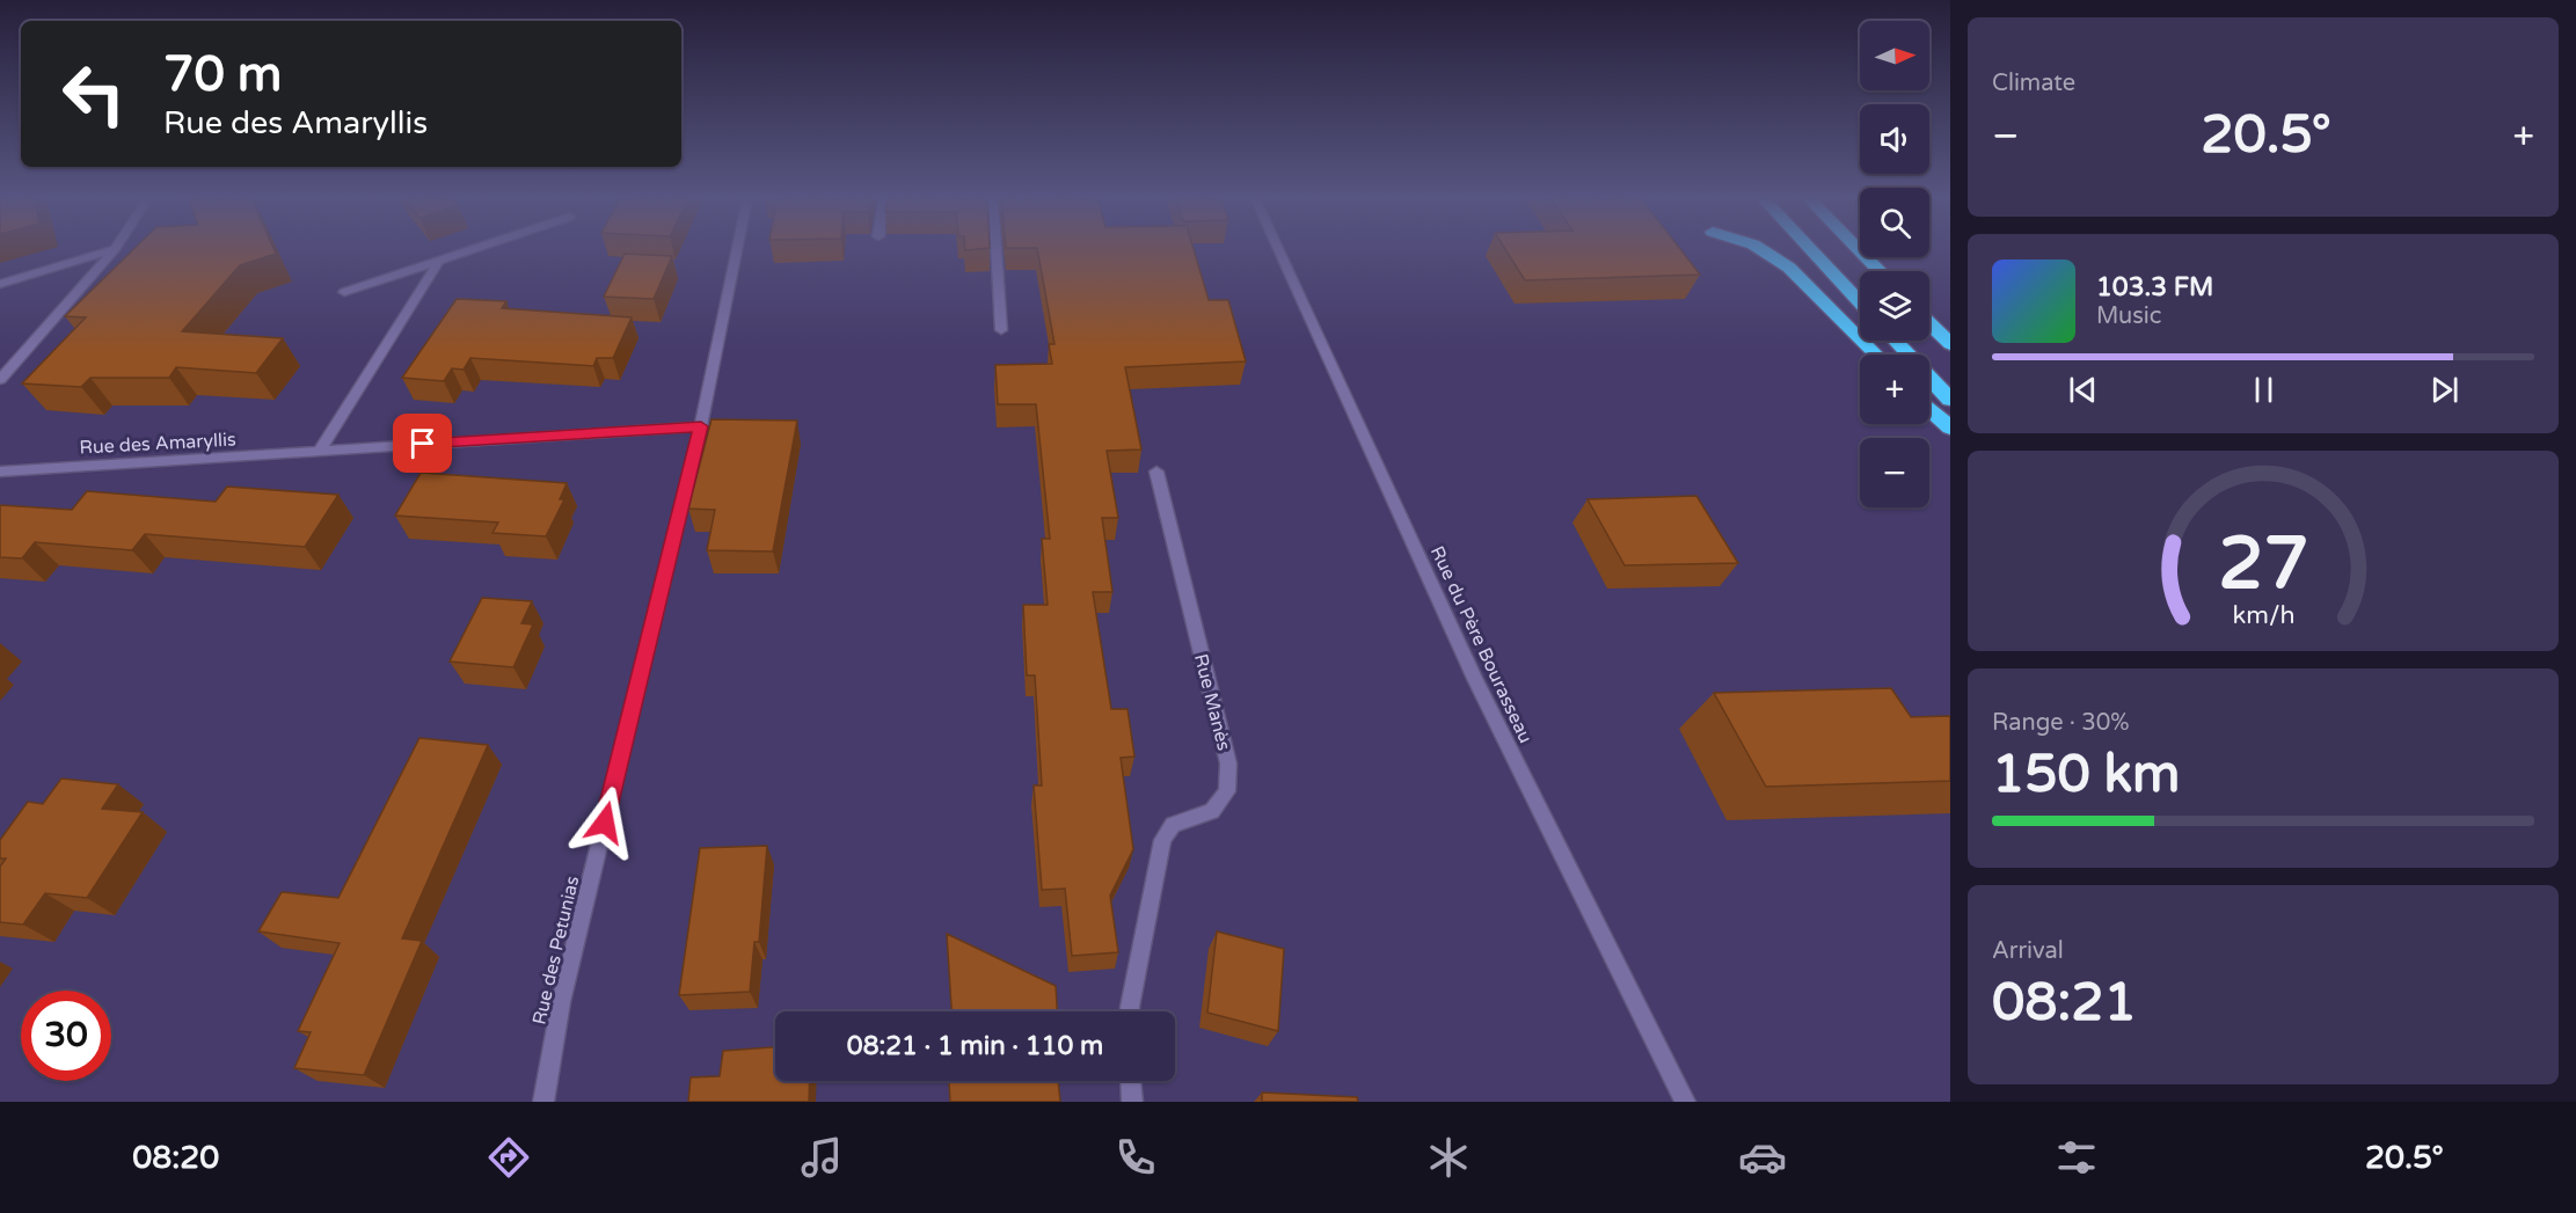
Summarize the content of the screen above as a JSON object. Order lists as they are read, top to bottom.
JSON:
{
  "streets": {
    "street": [
      "Rue des Amaryllis",
      "Rue du Père Bourasseau",
      "Rue Manès",
      "Rue des Petunias"
    ]
  },
  "crossings": [
    ["Rue des Amaryllis", "Rue des Petunias"]
  ],
  "north": "right",
  "page": {
    "tile": [
      "Climate",
      ["Range · 30%", "150 km"],
      ["Arrival", "08:21"]
    ],
    "map_buttons": ["+", "−"],
    "turn": ["70 m", "Rue des Amaryllis"],
    "heat": ["−", "20.5°", "+"],
    "song": ["103.3 FM", "Music"],
    "limit": "30",
    "trip": "08:21 · 1 min · 110 m",
    "tabs": ["08:20", "20.5°"],
    "gauge": ["27", "km/h"]
  }
}
